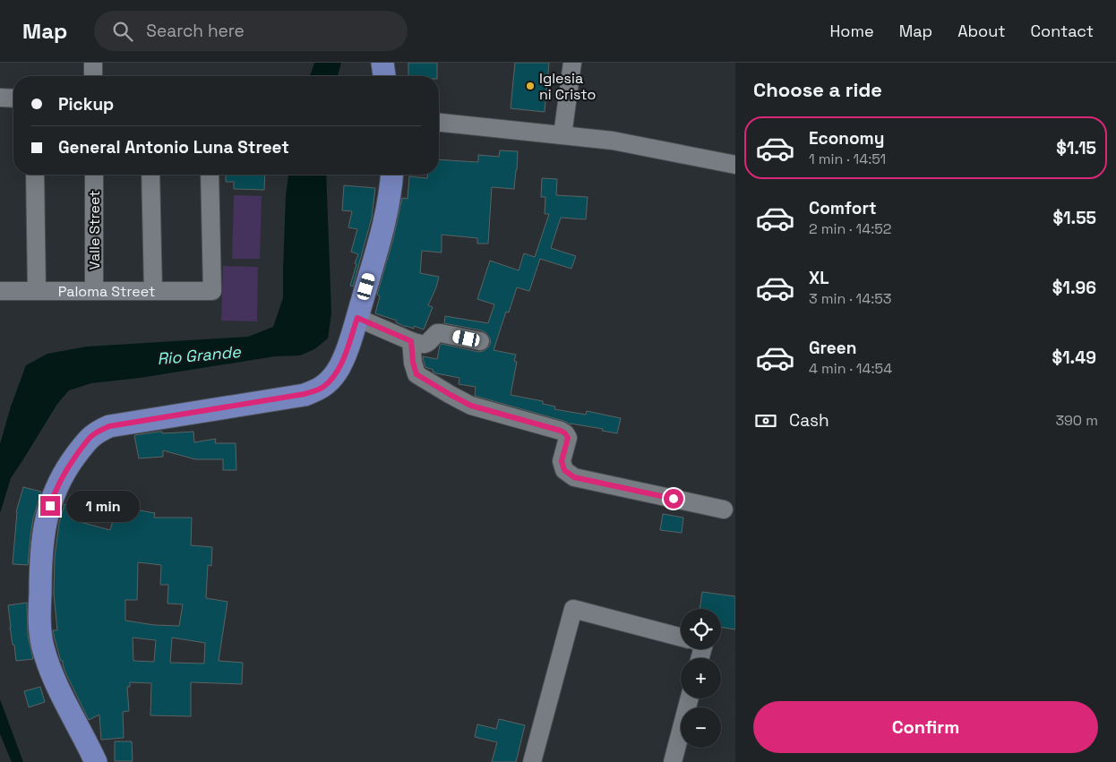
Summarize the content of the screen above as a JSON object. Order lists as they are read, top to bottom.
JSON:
{
  "streets": {
    "street": ["Valle Street", "Paloma Street"]
  },
  "crossings": [
    ["Valle Street", "Paloma Street"]
  ],
  "water": ["Rio Grande"],
  "places": ["Iglesia ni Cristo"],
  "page": {
    "header": "Map",
    "search": "Search here",
    "nav": [
      "Home",
      "Map",
      "About",
      "Contact"
    ],
    "heading": "Choose a ride",
    "banner": ["Pickup", "General Antonio Luna Street"],
    "list": [
      {
        "name": "Economy",
        "note": "1 min · 14:51",
        "value": "$1.15"
      },
      {
        "name": "Comfort",
        "note": "2 min · 14:52",
        "value": "$1.55"
      },
      {
        "name": "XL",
        "note": "3 min · 14:53",
        "value": "$1.96"
      },
      {
        "name": "Green",
        "note": "4 min · 14:54",
        "value": "$1.49"
      }
    ],
    "pay": ["Cash", "390 m"],
    "bubble": "1 min",
    "map_buttons": ["+", "−"],
    "buttons": "Confirm"
  }
}
